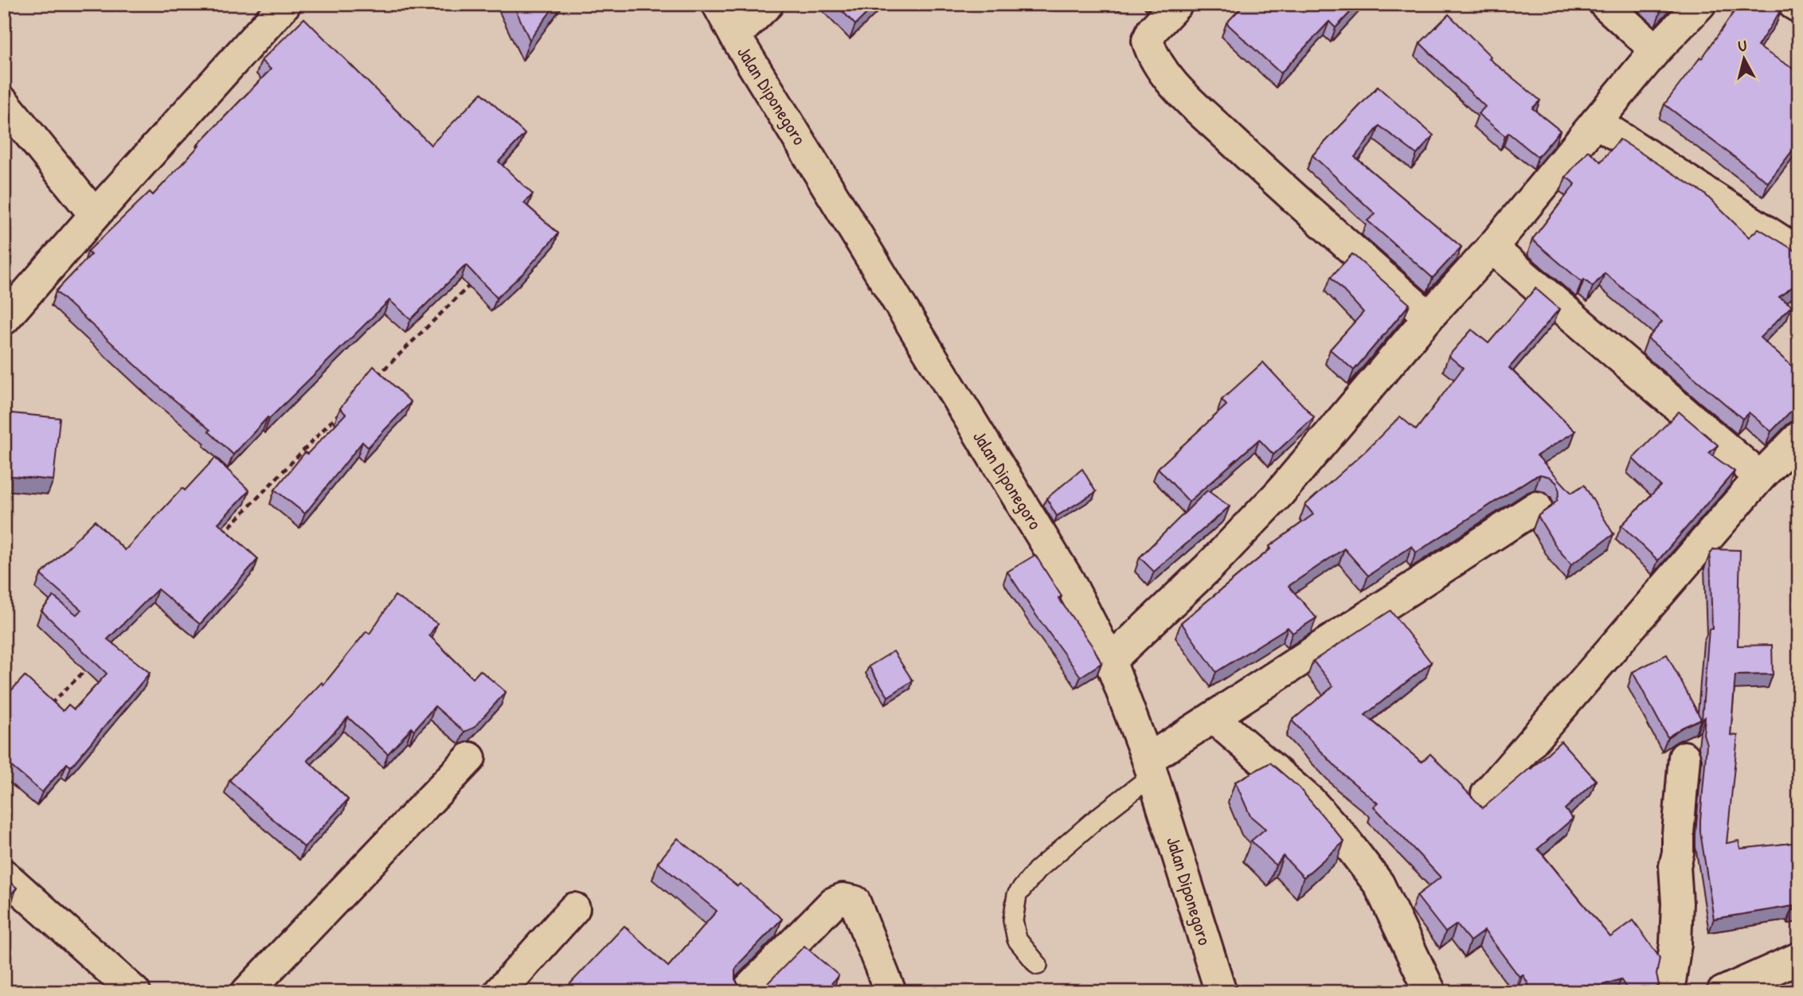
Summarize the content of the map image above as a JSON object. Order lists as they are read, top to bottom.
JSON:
{
  "streets": {
    "street": ["Jalan Diponegoro"]
  },
  "north": "top"
}
